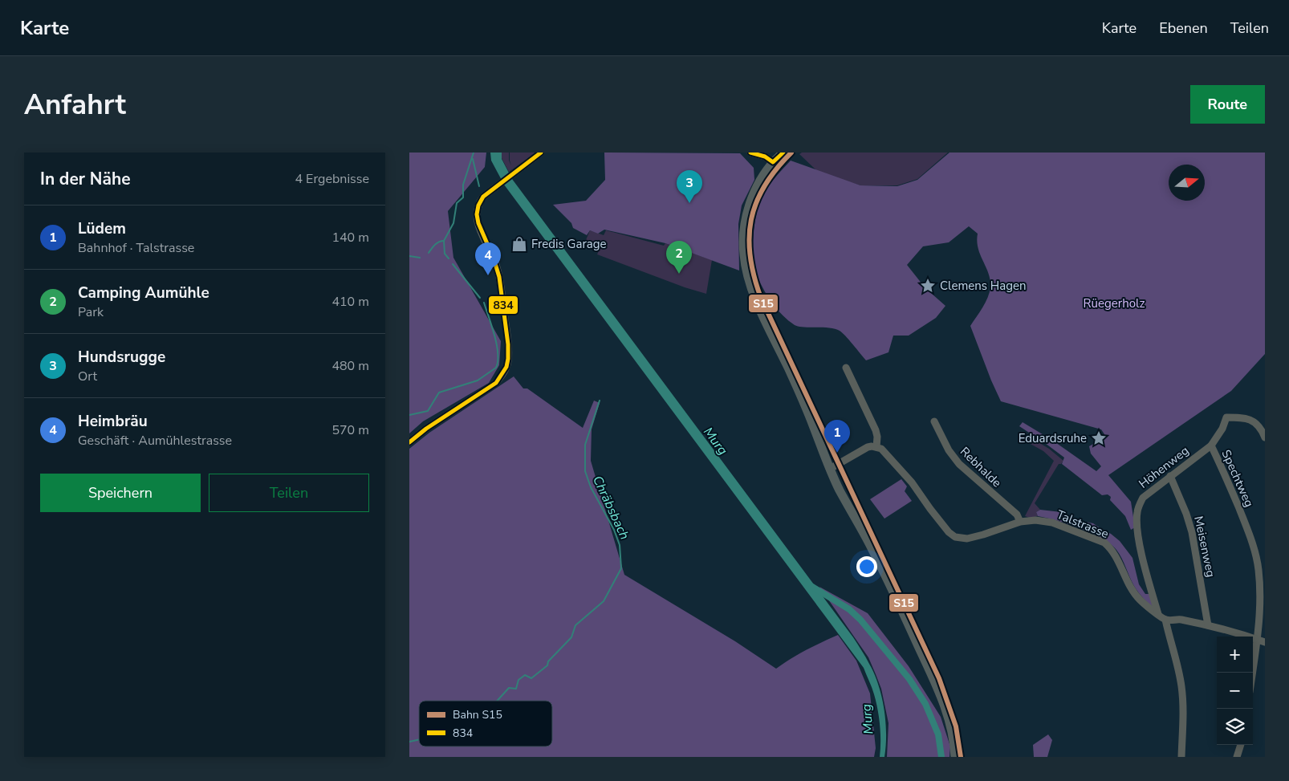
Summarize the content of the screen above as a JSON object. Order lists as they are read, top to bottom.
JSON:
{
  "streets": {
    "street": [
      "Rebhalde",
      "Höhenweg",
      "Spechtweg",
      "Talstrasse",
      "Meisenweg"
    ]
  },
  "crossings": [
    ["Rebhalde", "Talstrasse"],
    ["Höhenweg", "Spechtweg"],
    ["Höhenweg", "Talstrasse"],
    ["Höhenweg", "Meisenweg"]
  ],
  "water": ["Murg", "Chräbsbach"],
  "parks": ["Rüegerholz"],
  "places": {
    "shop": ["Fredis Garage"],
    "place": ["Clemens Hagen", "Eduardsruhe"]
  },
  "lines": ["rail line S15", "transit line 834"],
  "legend": ["Bahn S15", "834"],
  "north": "right",
  "page": {
    "header": "Karte",
    "nav": ["Karte", "Ebenen", "Teilen"],
    "buttons": [
      "Route",
      ["Speichern", "Teilen"]
    ],
    "title": "Anfahrt",
    "heading": ["In der Nähe", "4 Ergebnisse"],
    "pins": [
      "3",
      "2",
      "4",
      "1"
    ],
    "list": [
      {
        "mark": "1",
        "name": "Lüdem",
        "note": "Bahnhof · Talstrasse",
        "value": "140 m"
      },
      {
        "mark": "2",
        "name": "Camping Aumühle",
        "note": "Park",
        "value": "410 m"
      },
      {
        "mark": "3",
        "name": "Hundsrugge",
        "note": "Ort",
        "value": "480 m"
      },
      {
        "mark": "4",
        "name": "Heimbräu",
        "note": "Geschäft · Aumühlestrasse",
        "value": "570 m"
      }
    ],
    "map_buttons": ["+", "−"]
  }
}
